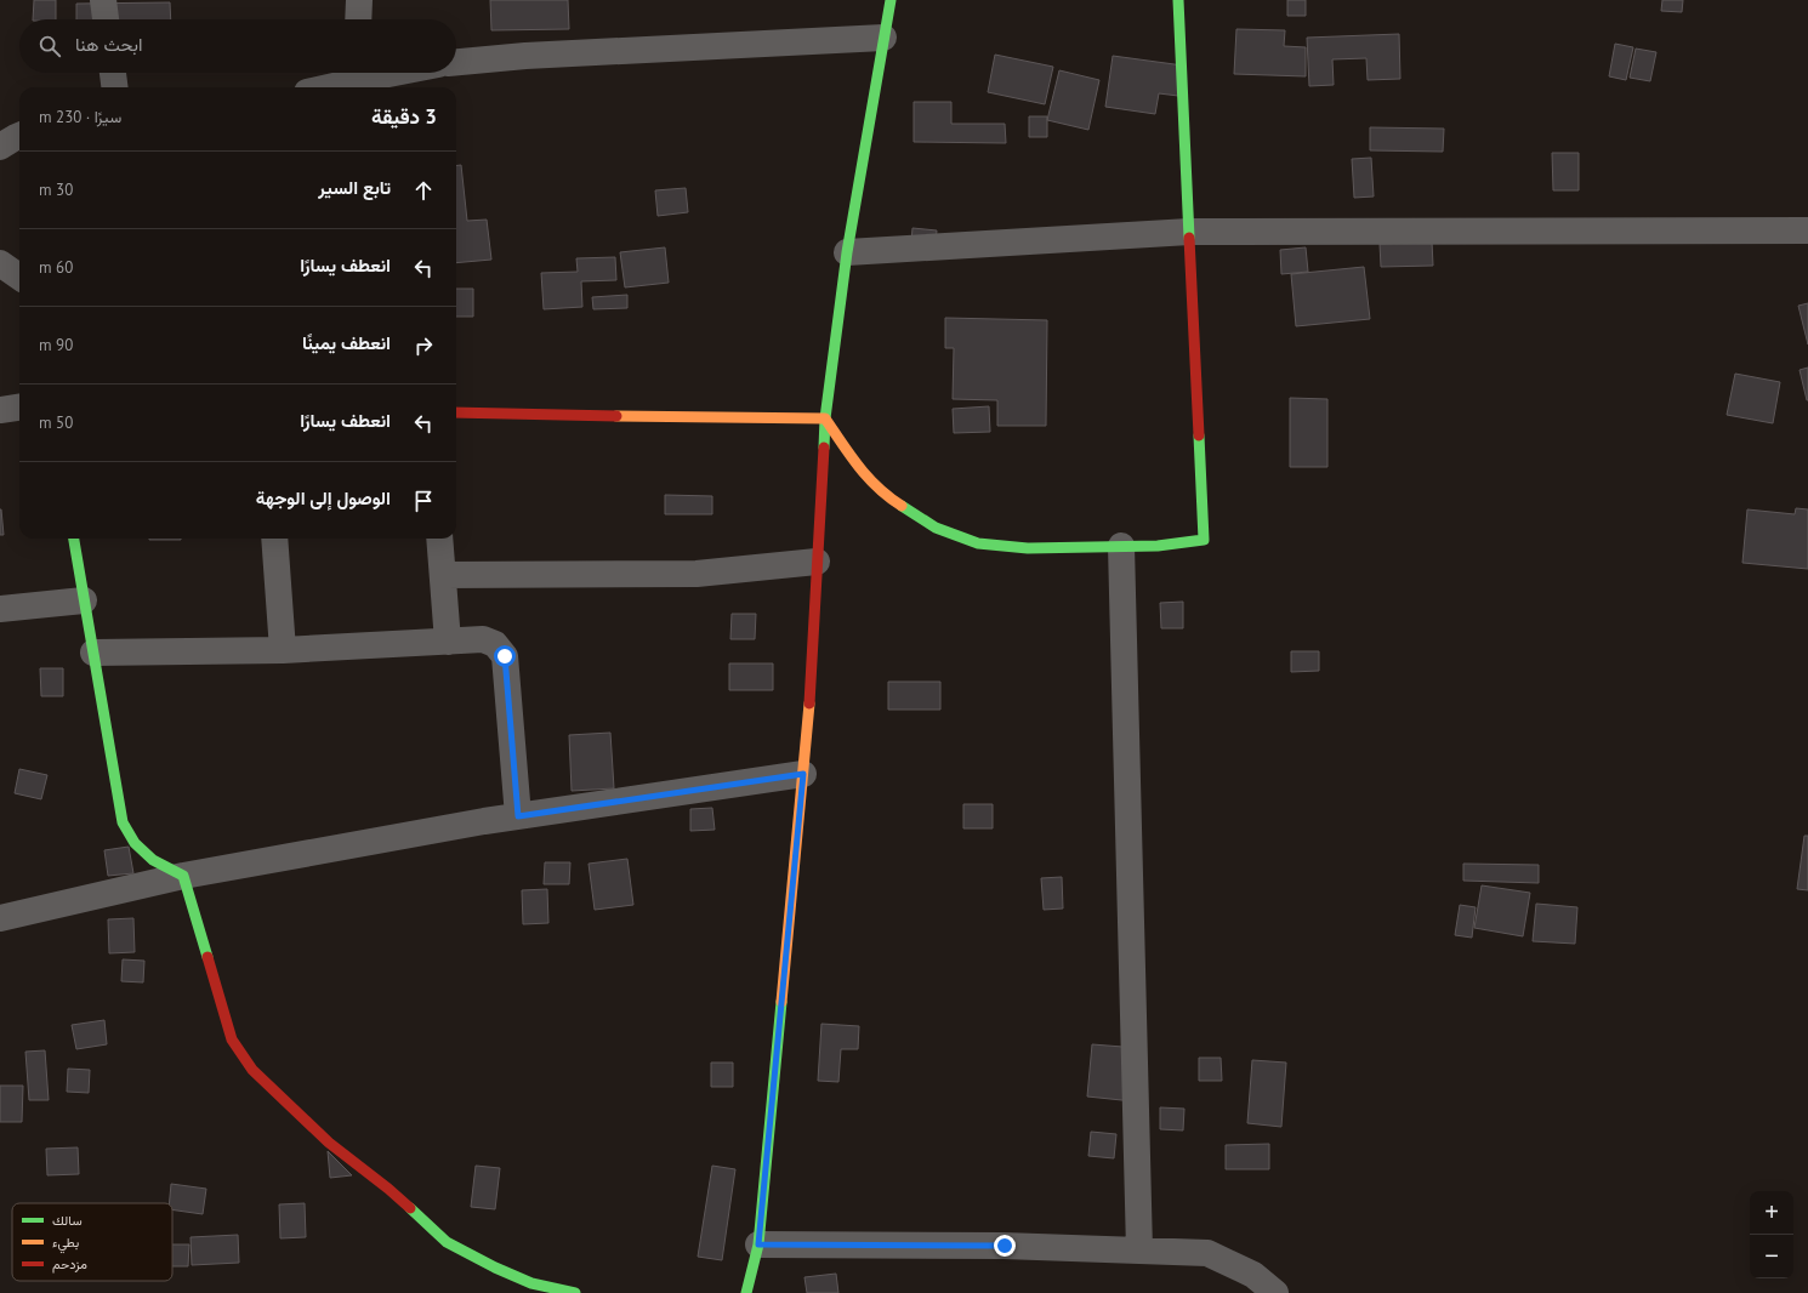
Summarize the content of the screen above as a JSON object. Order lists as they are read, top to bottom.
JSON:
{
  "legend": ["سالك", "بطيء", "مزدحم"],
  "page": {
    "search": "ابحث هنا",
    "heading": ["3 دقيقة", "سيرًا · 230 m"],
    "list": [
      ["تابع السير", "30 m"],
      ["انعطف يسارًا", "60 m"],
      ["انعطف يمينًا", "90 m"],
      ["انعطف يسارًا", "50 m"],
      "الوصول إلى الوجهة"
    ],
    "map_buttons": ["+", "−"]
  }
}
